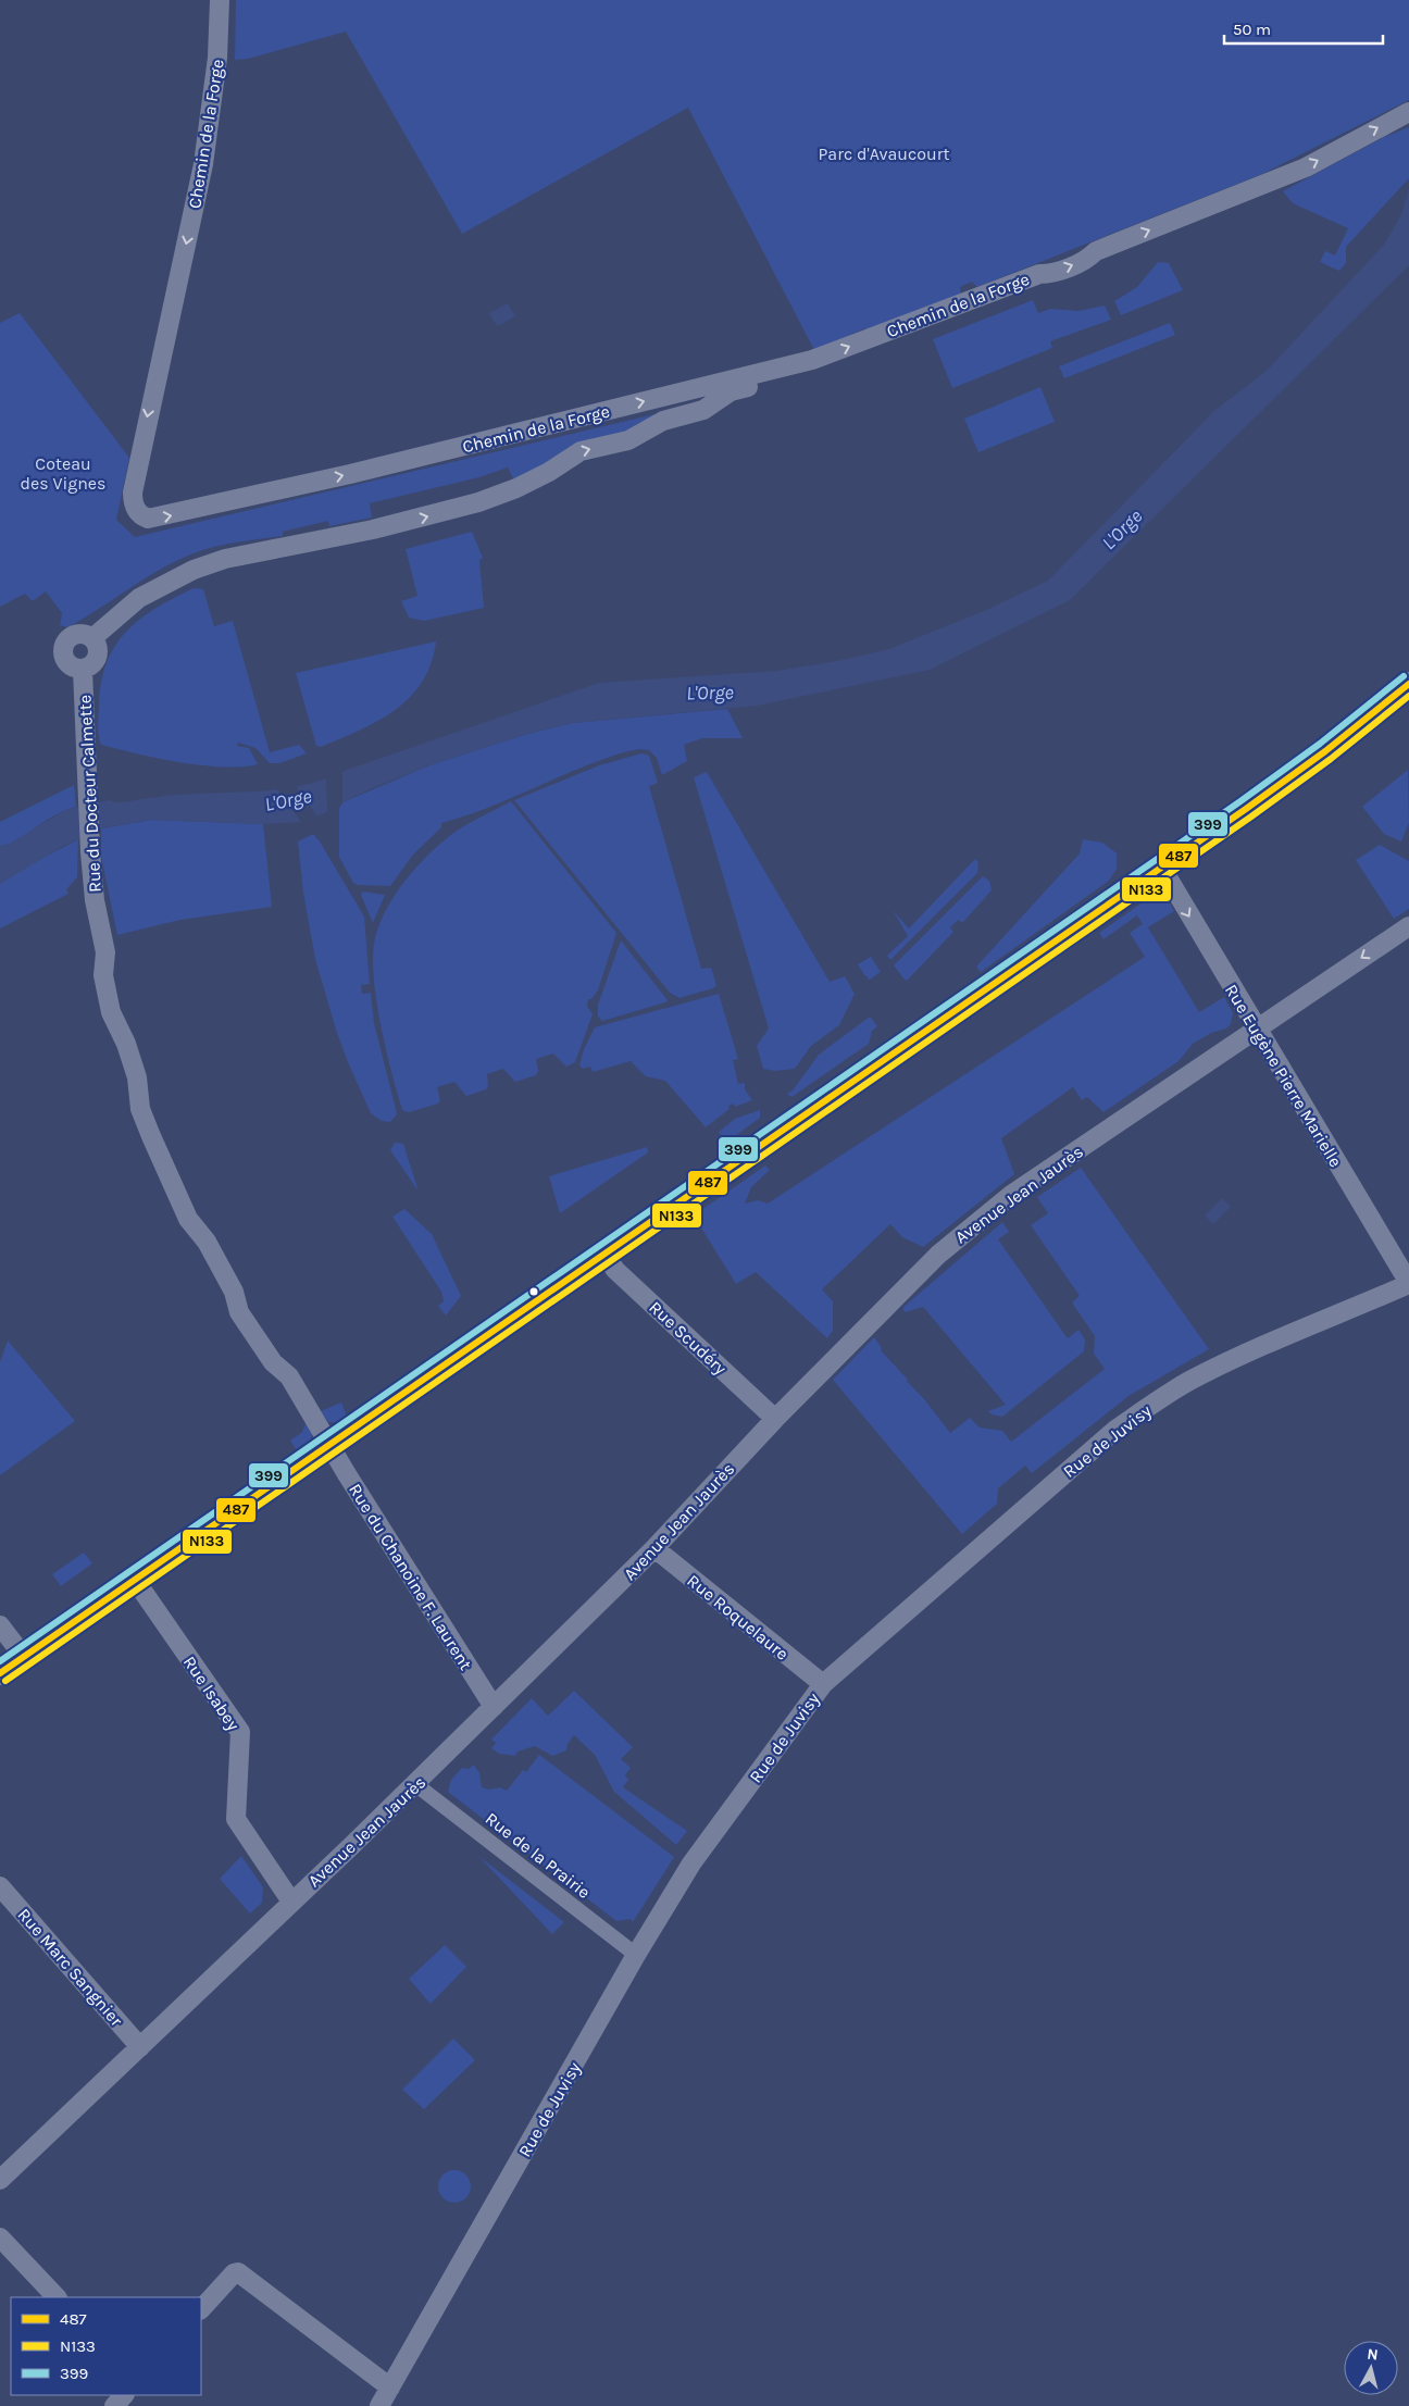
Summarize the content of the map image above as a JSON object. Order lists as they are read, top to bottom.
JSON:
{
  "streets": {
    "street": [
      "Chemin de la Forge",
      "Rue du Docteur Calmette",
      "Rue Eugène Pierre Marielle",
      "Avenue Jean Jaurès",
      "Rue Scudéry",
      "Rue de Juvisy",
      "Rue du Chanoine F. Laurent",
      "Rue Roquelaure",
      "Rue Isabey",
      "Rue de la Prairie",
      "Rue Marc Sangnier"
    ]
  },
  "crossings": [
    ["Rue du Docteur Calmette", "Rue du Chanoine F. Laurent"],
    ["Rue Eugène Pierre Marielle", "Avenue Jean Jaurès"],
    ["Rue Eugène Pierre Marielle", "Rue de Juvisy"],
    ["Avenue Jean Jaurès", "Rue Scudéry"],
    ["Avenue Jean Jaurès", "Rue du Chanoine F. Laurent"],
    ["Avenue Jean Jaurès", "Rue Roquelaure"],
    ["Avenue Jean Jaurès", "Rue Isabey"],
    ["Avenue Jean Jaurès", "Rue de la Prairie"],
    ["Avenue Jean Jaurès", "Rue Marc Sangnier"],
    ["Rue de Juvisy", "Rue Roquelaure"],
    ["Rue de Juvisy", "Rue de la Prairie"]
  ],
  "one_way": ["Rue Eugène Pierre Marielle"],
  "water": ["L'Orge"],
  "parks": ["Parc d'Avaucourt", "Coteau des Vignes"],
  "lines": ["transit line 399", "transit line 487", "transit line N133"],
  "legend": ["487", "N133", "399"],
  "scale_bar": "50 m",
  "north": "top"
}
